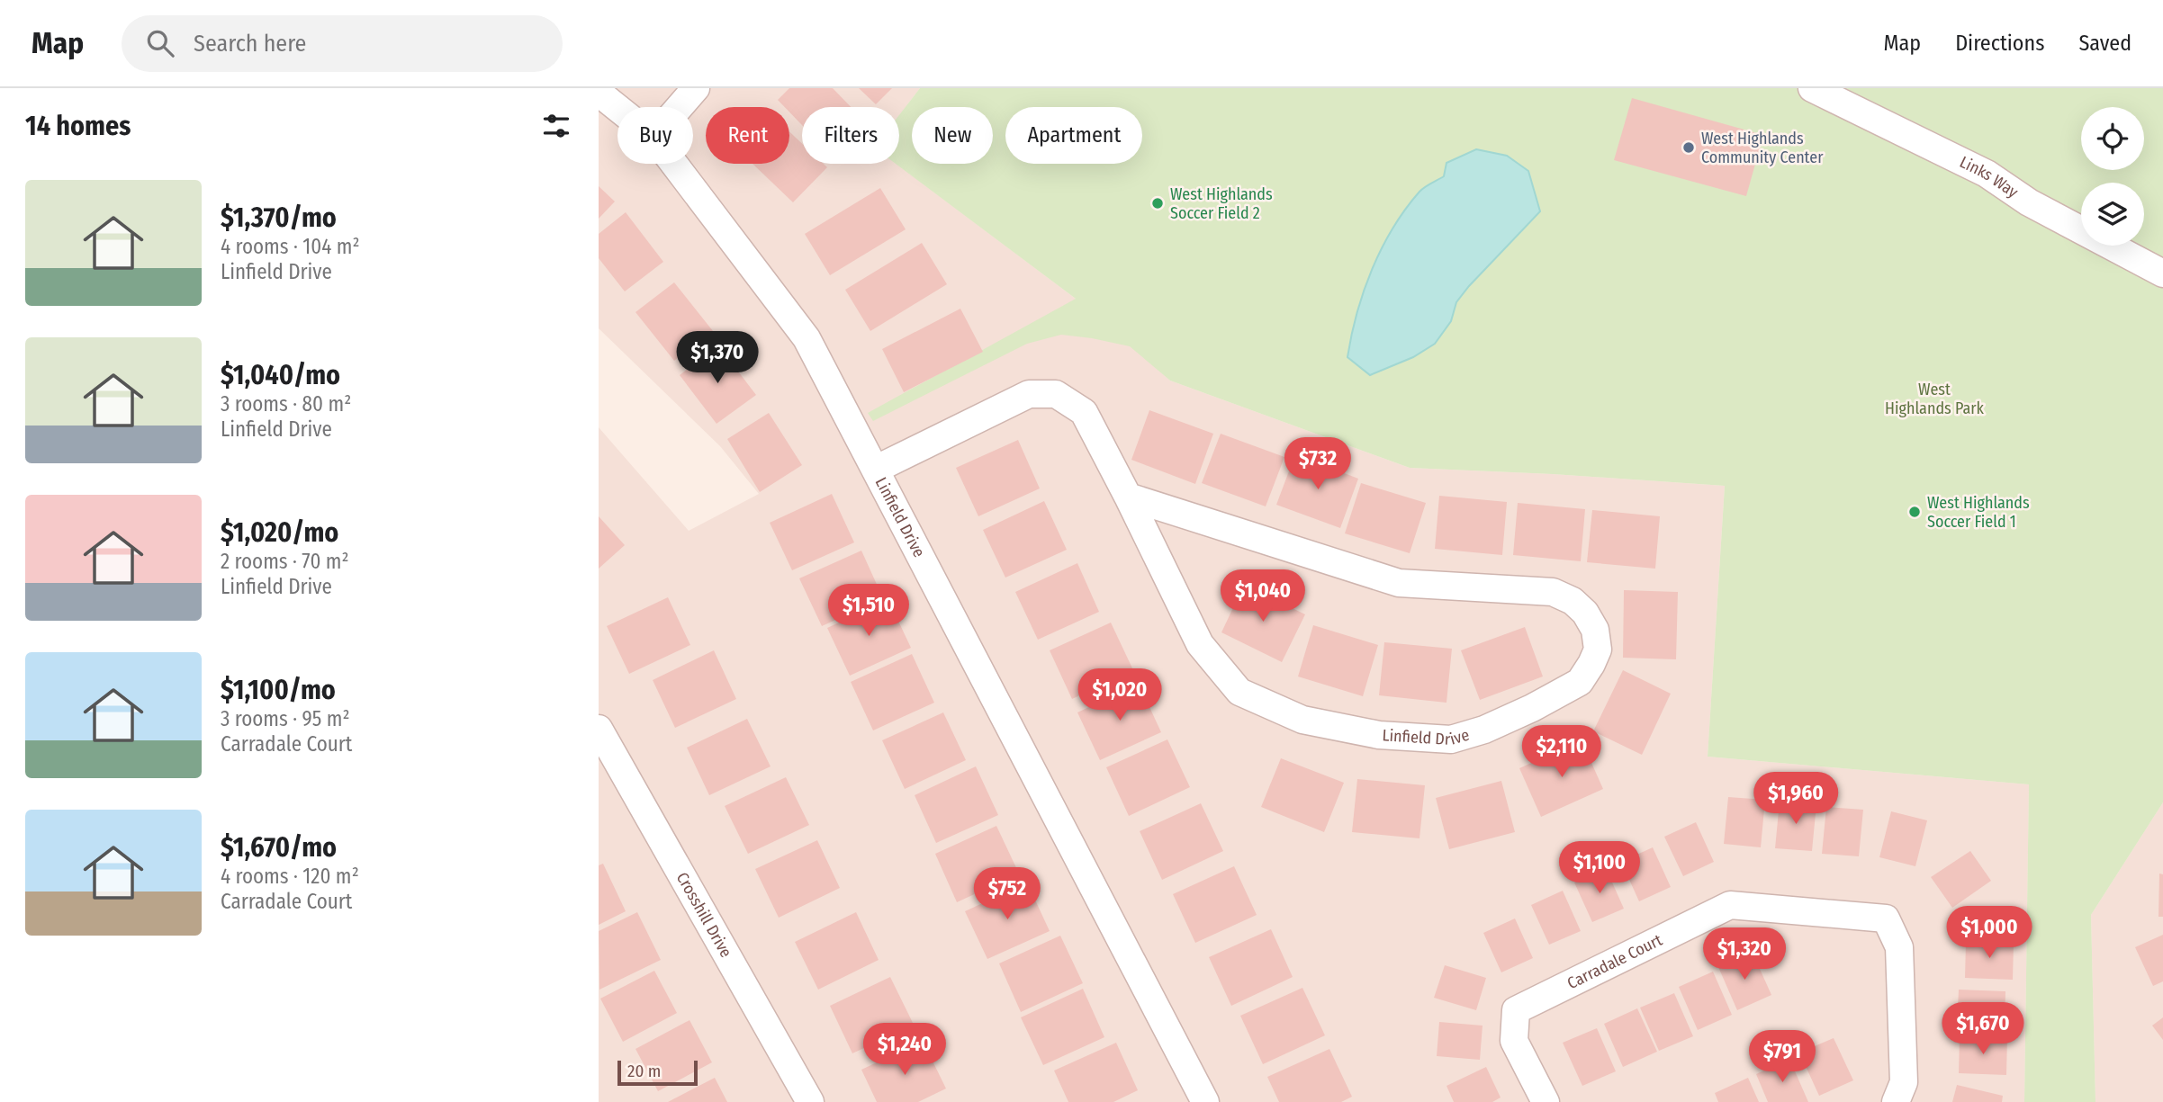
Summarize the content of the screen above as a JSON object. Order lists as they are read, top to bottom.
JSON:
{
  "streets": {
    "street": [
      "Links Way",
      "Linfield Drive",
      "Crosshill Drive",
      "Carradale Court"
    ]
  },
  "parks": ["West Highlands Park"],
  "places": ["West Highlands Community Center", "West Highlands Soccer Field 2", "West Highlands Soccer Field 1"],
  "scale_bar": "20 m",
  "page": {
    "header": "Map",
    "search": "Search here",
    "nav": ["Map", "Directions", "Saved"],
    "heading": "14 homes",
    "chip": [
      "Buy",
      "Rent",
      "Filters",
      "New",
      "Apartment"
    ],
    "list": [
      {
        "name": "$1,370/mo",
        "note": "4 rooms · 104 m² · Linfield Drive"
      },
      {
        "name": "$1,040/mo",
        "note": "3 rooms · 80 m² · Linfield Drive"
      },
      {
        "name": "$1,020/mo",
        "note": "2 rooms · 70 m² · Linfield Drive"
      },
      {
        "name": "$1,100/mo",
        "note": "3 rooms · 95 m² · Carradale Court"
      },
      {
        "name": "$1,670/mo",
        "note": "4 rooms · 120 m² · Carradale Court"
      }
    ],
    "price": [
      "$1,370",
      "$732",
      "$1,040",
      "$1,510",
      "$1,020",
      "$2,110",
      "$1,960",
      "$1,100",
      "$752",
      "$1,000",
      "$1,320",
      "$1,670",
      "$1,240",
      "$791"
    ],
    "scale": "20 m"
  }
}
